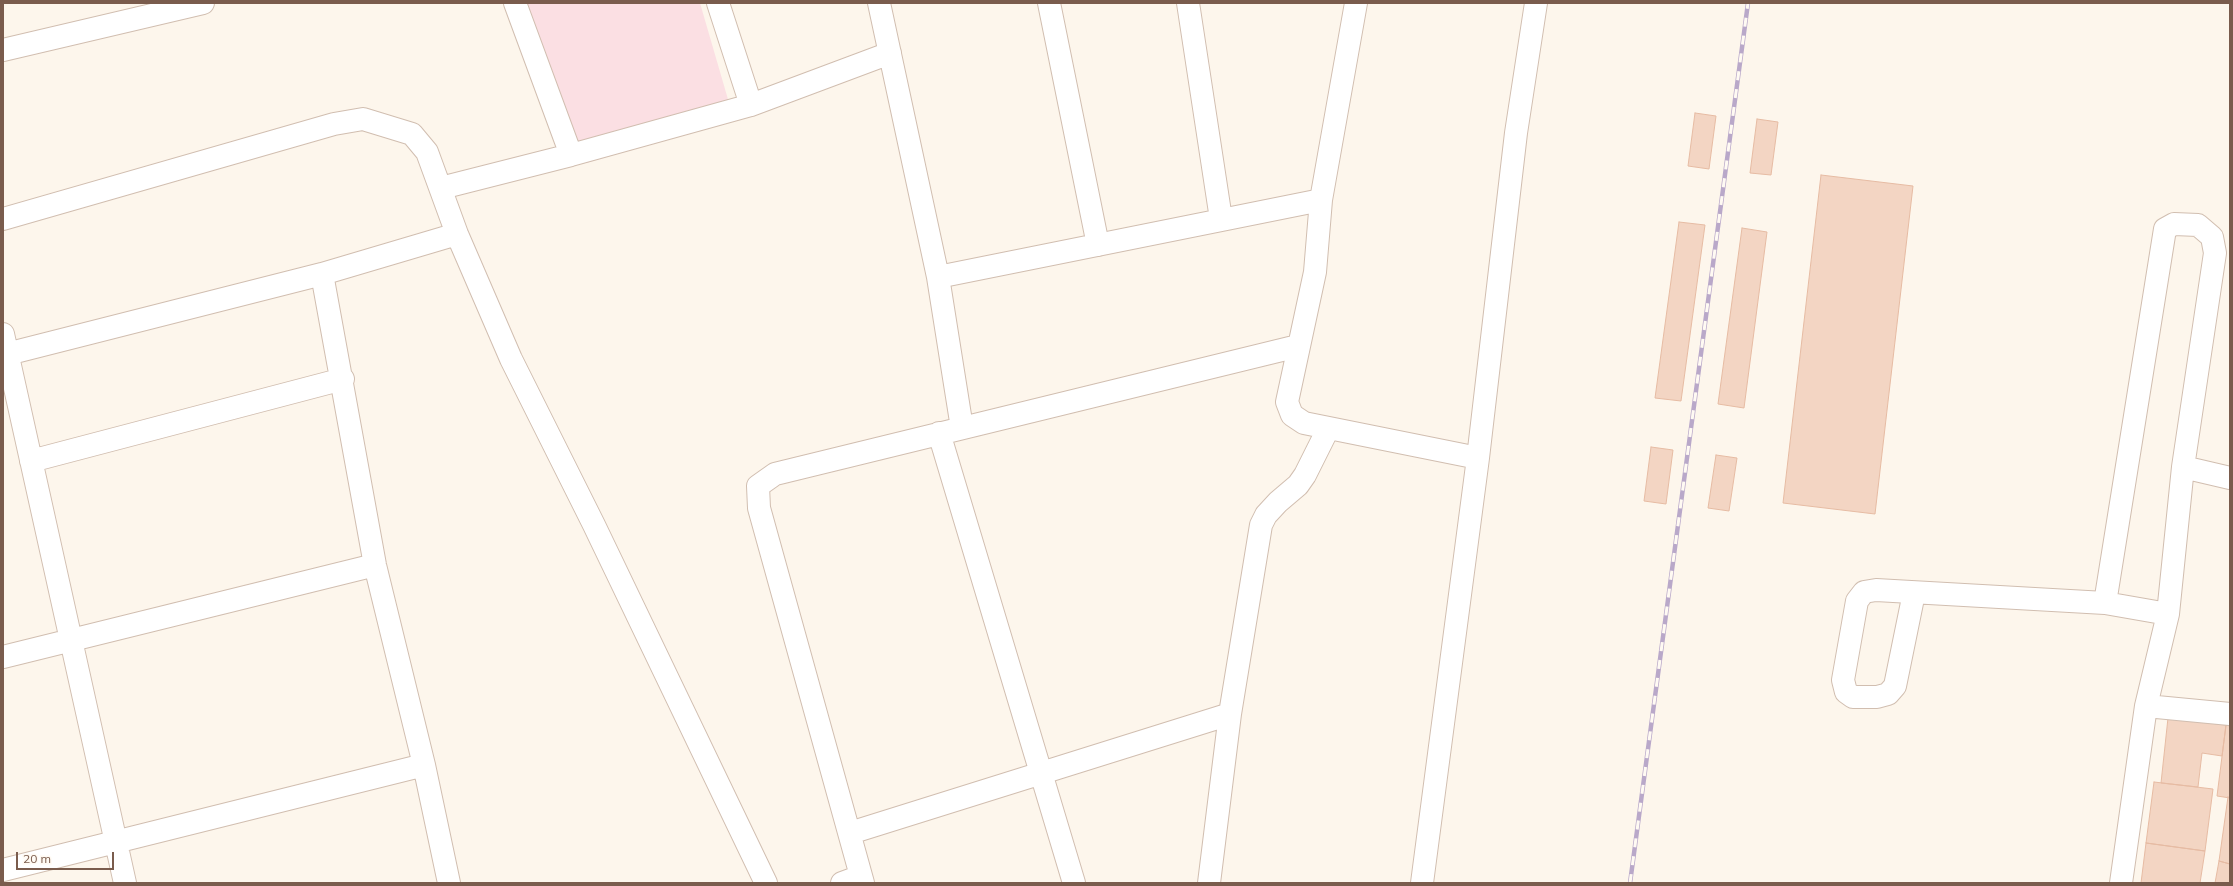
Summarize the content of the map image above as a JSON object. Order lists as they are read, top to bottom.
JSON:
{
  "scale_bar": "20 m"
}
